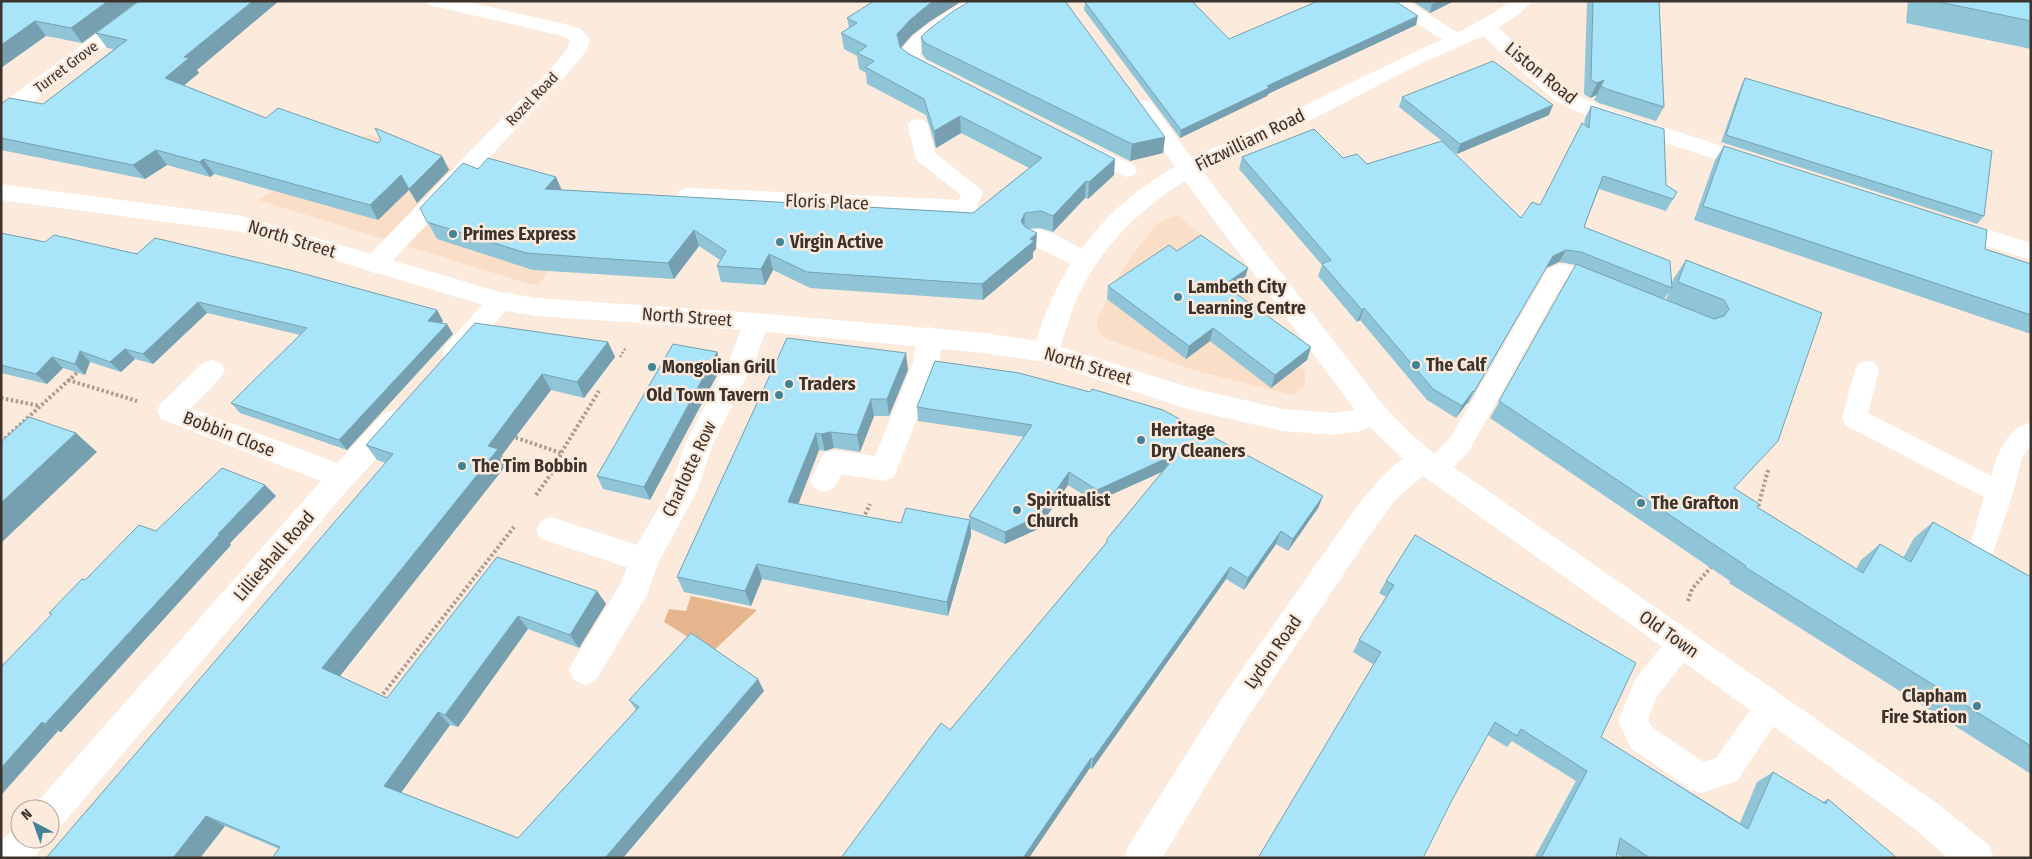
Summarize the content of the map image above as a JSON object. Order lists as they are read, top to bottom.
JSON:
{
  "streets": {
    "street": [
      "Turret Grove",
      "Liston Road",
      "Rozel Road",
      "Fitzwilliam Road",
      "Floris Place",
      "North Street",
      "Bobbin Close",
      "Charlotte Row",
      "Lillieshall Road",
      "Old Town",
      "Lydon Road"
    ]
  },
  "crossings": [
    ["Liston Road", "Fitzwilliam Road"],
    ["Rozel Road", "North Street"],
    ["Fitzwilliam Road", "North Street"],
    ["Fitzwilliam Road", "Old Town"],
    ["North Street", "Charlotte Row"],
    ["North Street", "Old Town"],
    ["Bobbin Close", "Lillieshall Road"],
    ["Old Town", "Lydon Road"]
  ],
  "places": [
    "Primes Express",
    "Virgin Active",
    "Lambeth City Learning Centre",
    "The Calf",
    "Mongolian Grill",
    "Traders",
    "Old Town Tavern",
    "Heritage Dry Cleaners",
    "The Tim Bobbin",
    "The Grafton",
    "Spiritualist Church",
    "Clapham Fire Station"
  ],
  "north": "top left"
}
